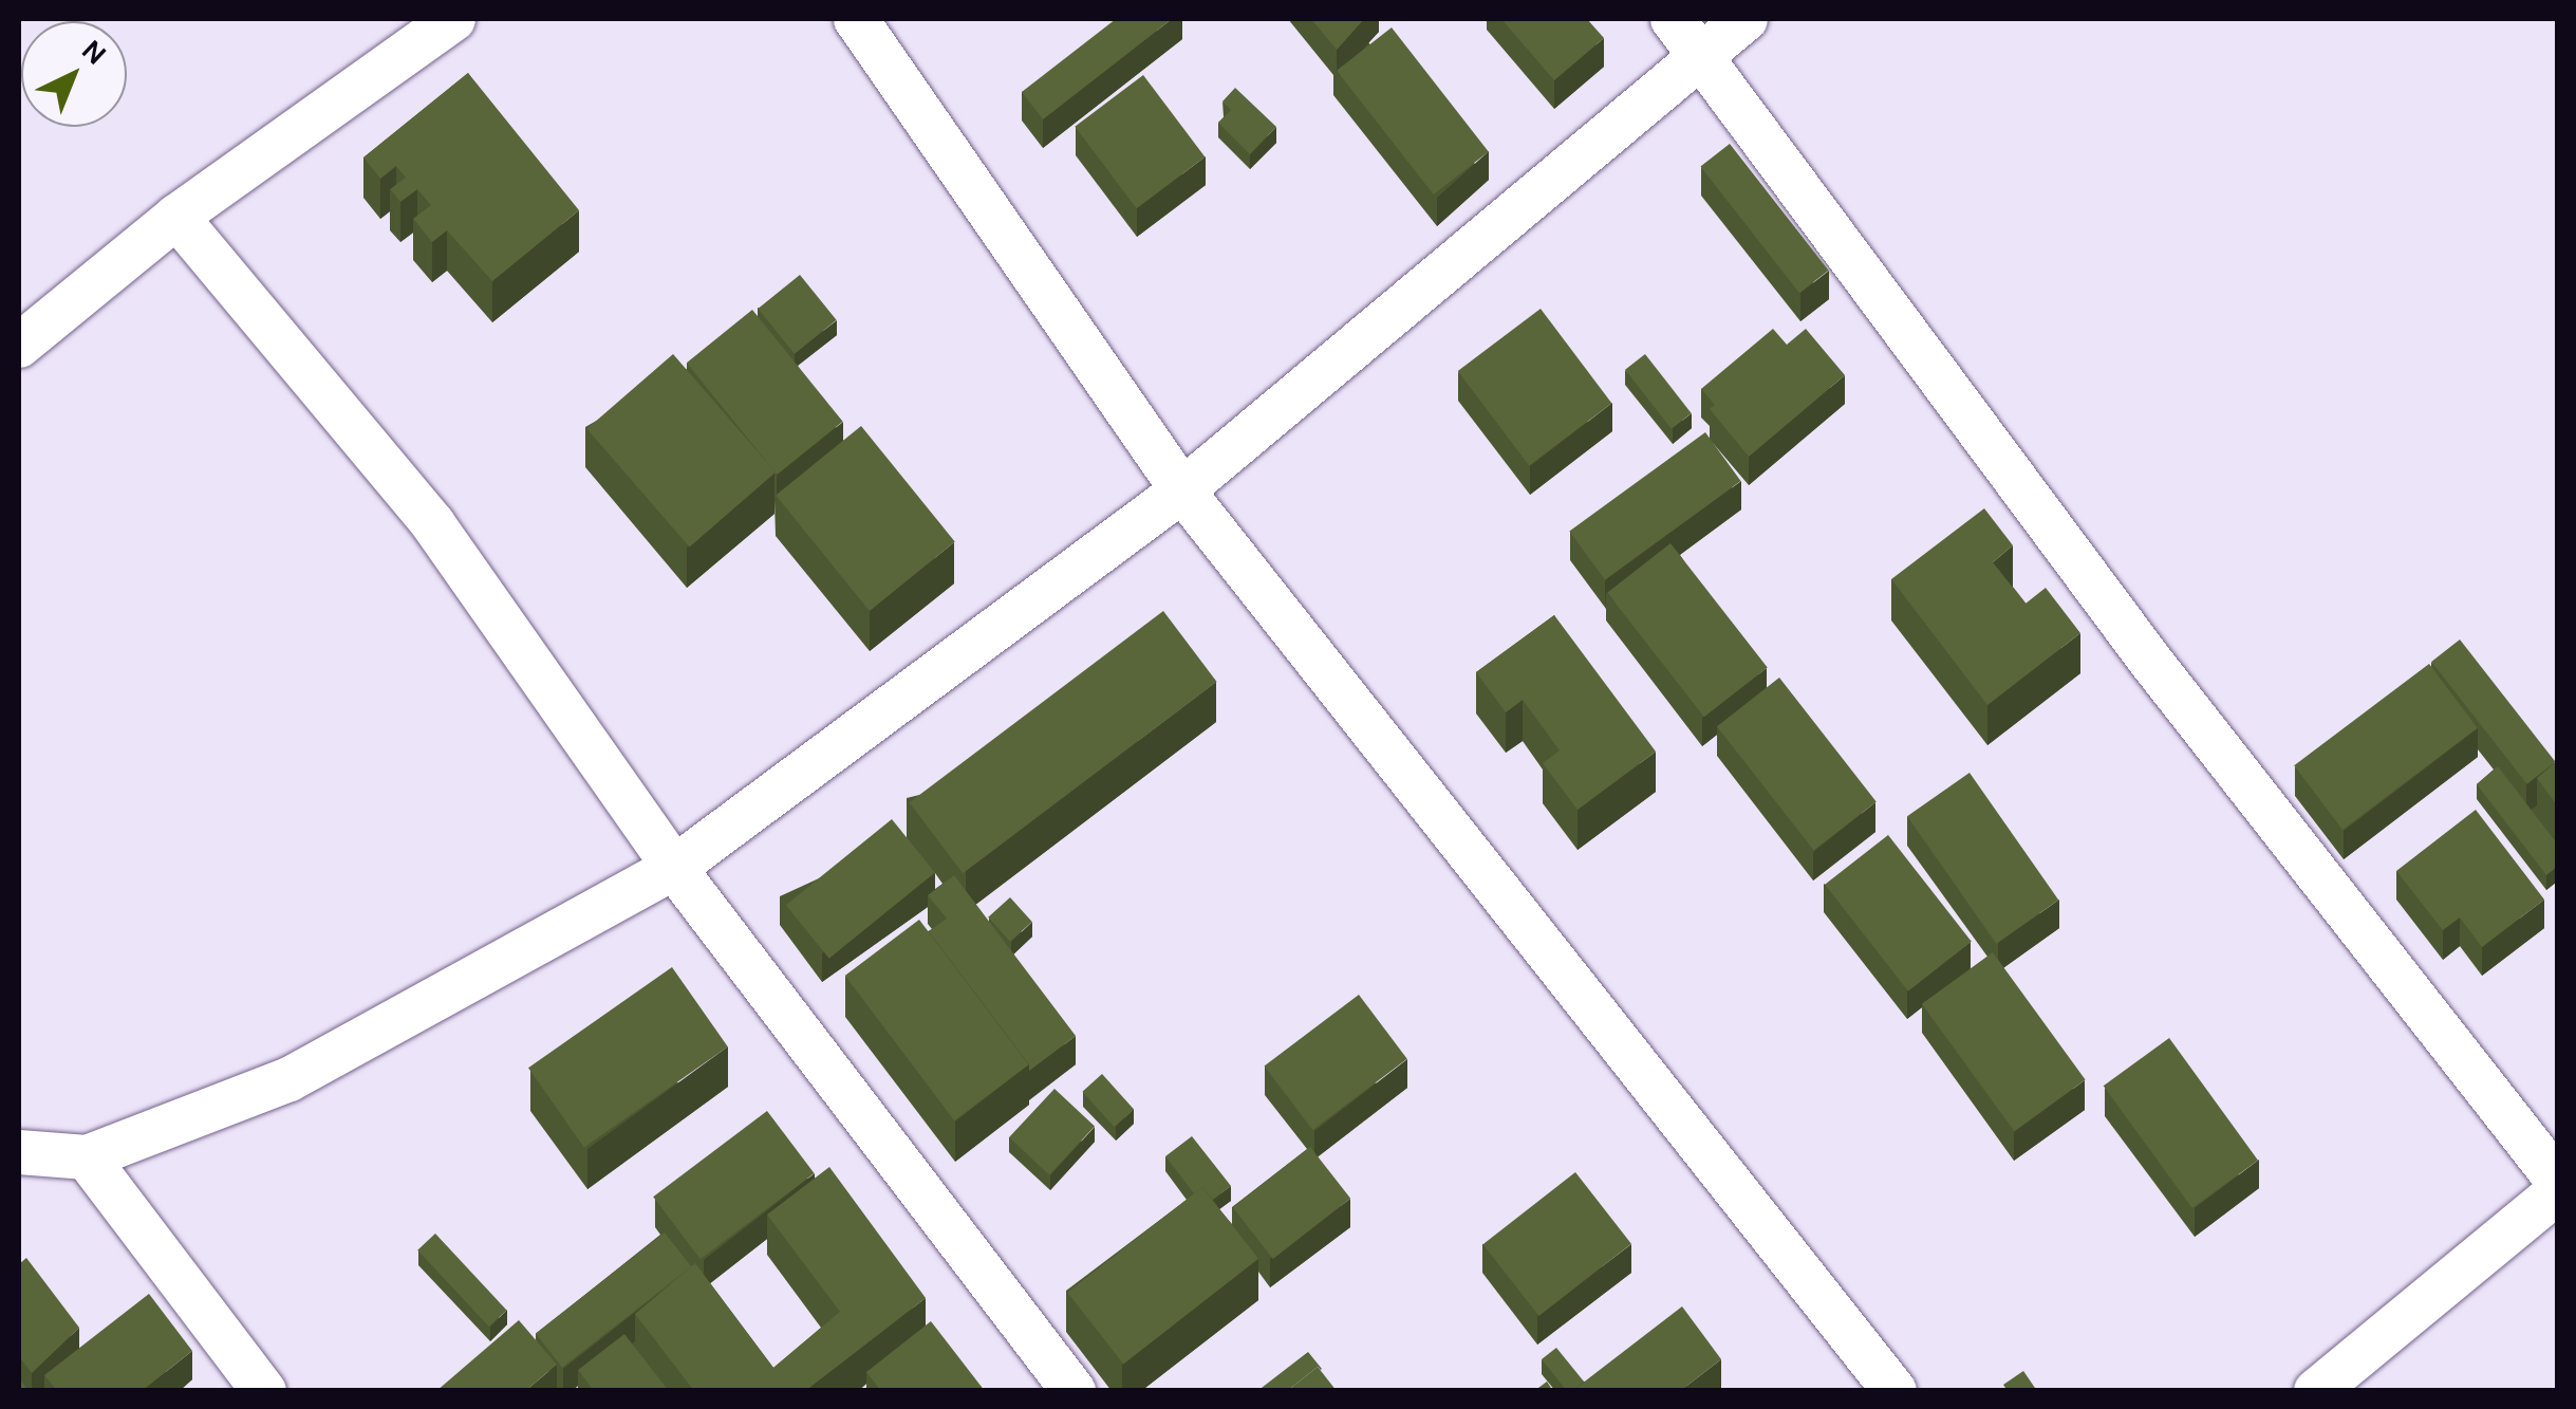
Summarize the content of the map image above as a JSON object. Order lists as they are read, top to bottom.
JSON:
{
  "north": "top right"
}
